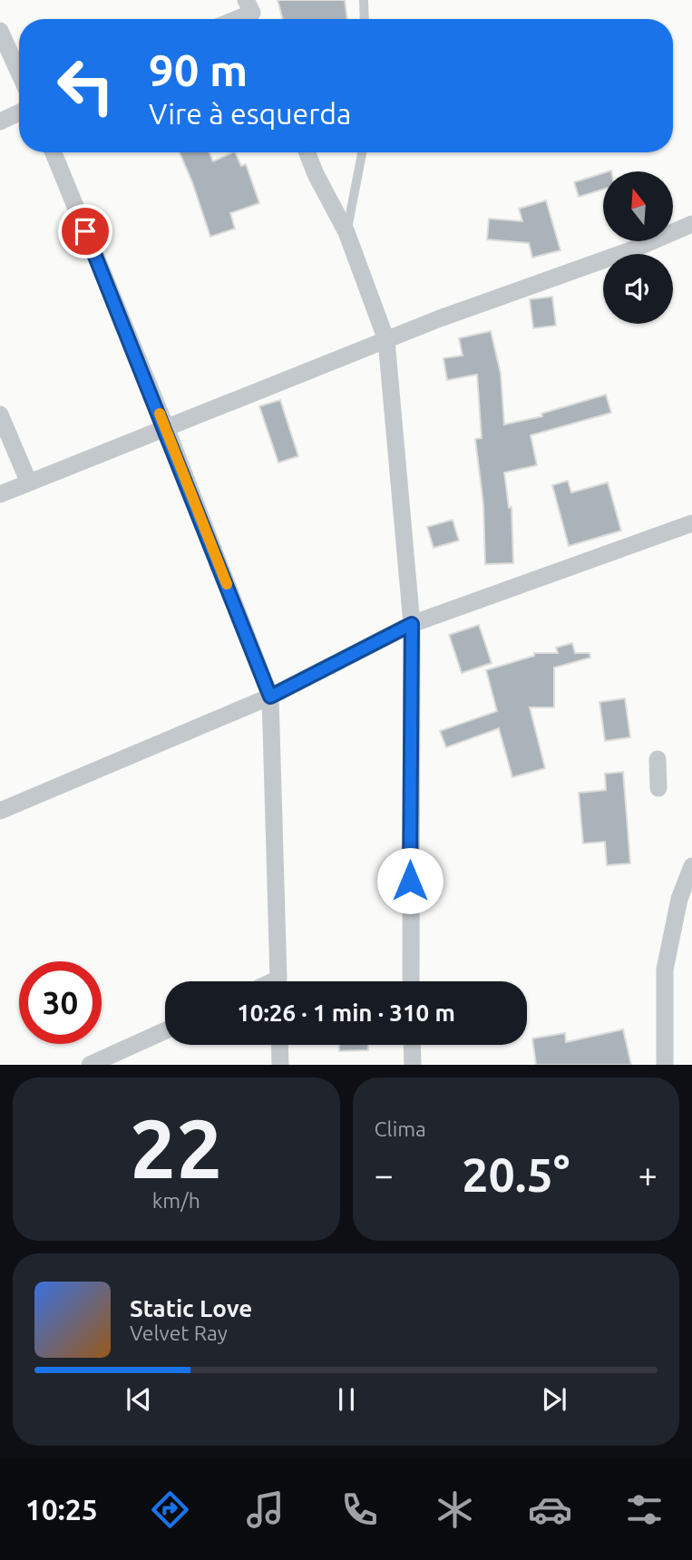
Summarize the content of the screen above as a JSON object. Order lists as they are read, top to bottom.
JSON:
{
  "north": "top",
  "page": {
    "turn": ["90 m", "Vire à esquerda"],
    "limit": "30",
    "trip": "10:26 · 1 min · 310 m",
    "tile": [
      ["22", "km/h"],
      "Clima"
    ],
    "heat": ["−", "20.5°", "+"],
    "song": ["Static Love", "Velvet Ray"],
    "tabs": "10:25"
  }
}
